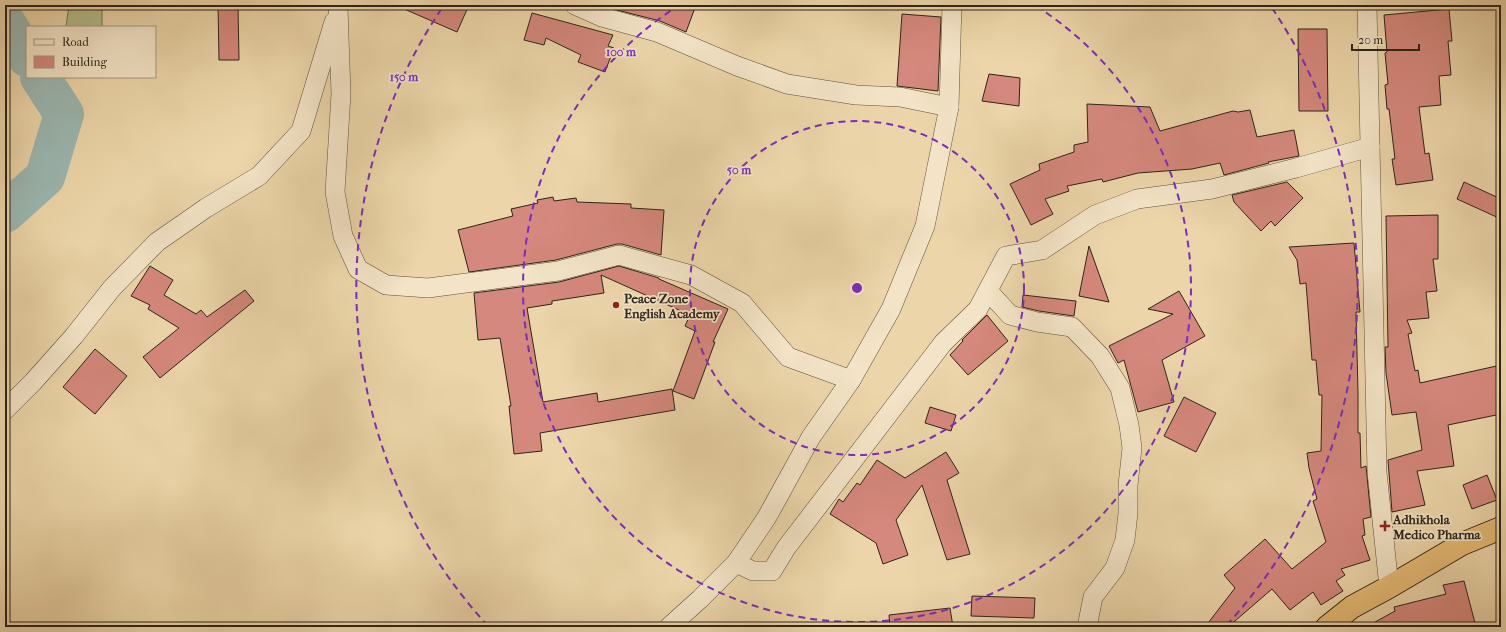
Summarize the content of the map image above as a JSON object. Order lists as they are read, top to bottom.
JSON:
{
  "places": {
    "other": ["Peace Zone English Academy"],
    "health": ["Adhikhola Medico Pharma"]
  },
  "legend": ["Road", "Building"],
  "scale_bar": "20 m",
  "rings": ["100 m", "150 m", "50 m"]
}
